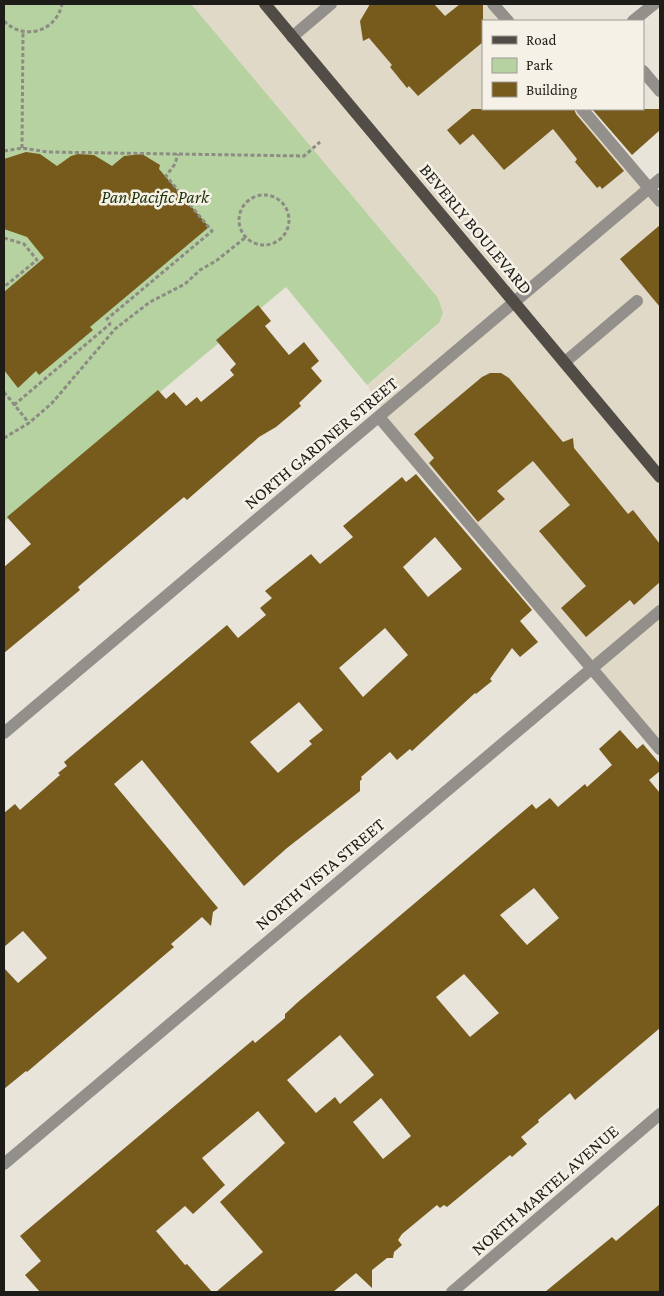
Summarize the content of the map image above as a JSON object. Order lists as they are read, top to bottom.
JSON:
{
  "streets": {
    "main road": ["BEVERLY BOULEVARD"],
    "street": ["NORTH GARDNER STREET", "NORTH VISTA STREET", "NORTH MARTEL AVENUE"]
  },
  "crossings": [
    ["BEVERLY BOULEVARD", "NORTH GARDNER STREET"]
  ],
  "parks": ["Pan Pacific Park"],
  "legend": ["Road", "Park", "Building"]
}
